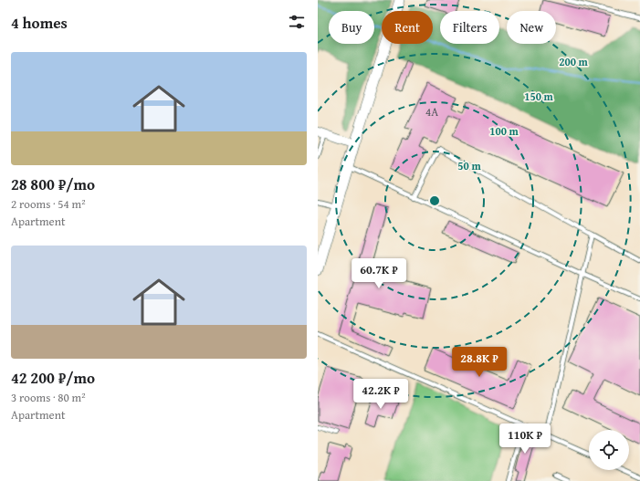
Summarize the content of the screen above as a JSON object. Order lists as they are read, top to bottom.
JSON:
{
  "house_numbers": ["4А"],
  "page": {
    "heading": "4 homes",
    "chip": [
      "Buy",
      "Rent",
      "Filters",
      "New"
    ],
    "list": [
      {
        "name": "28 800 ₽/mo",
        "note": "2 rooms · 54 m² · Apartment"
      },
      {
        "name": "42 200 ₽/mo",
        "note": "3 rooms · 80 m² · Apartment"
      }
    ],
    "price": [
      "60.7K ₽",
      "28.8K ₽",
      "42.2K ₽",
      "110K ₽"
    ]
  },
  "rings": [
    "200 m",
    "150 m",
    "100 m",
    "50 m"
  ]
}
